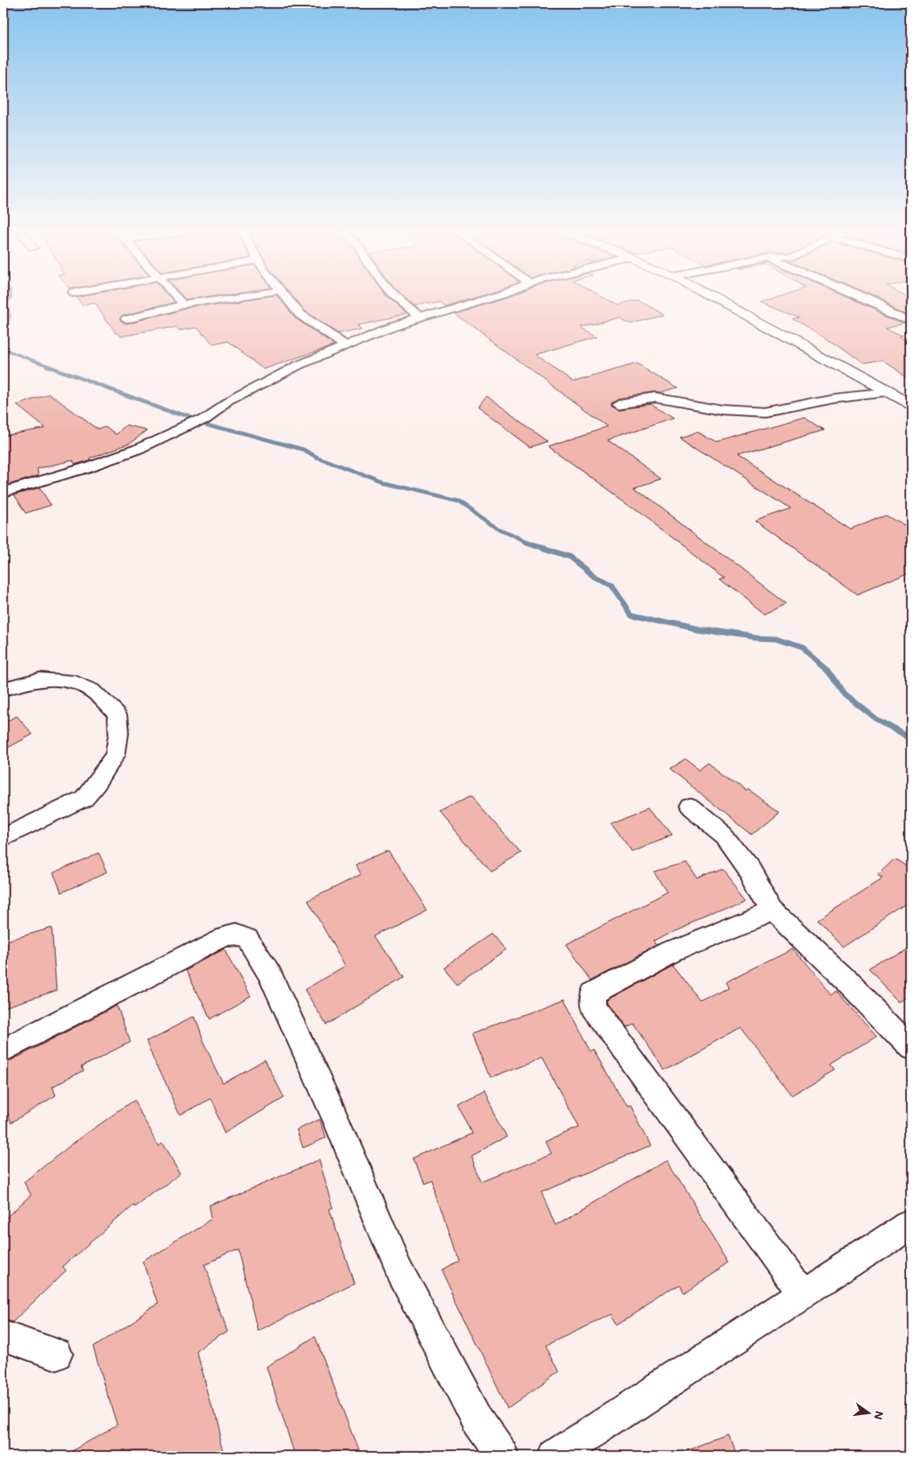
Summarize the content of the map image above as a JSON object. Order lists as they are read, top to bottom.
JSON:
{
  "north": "right"
}
